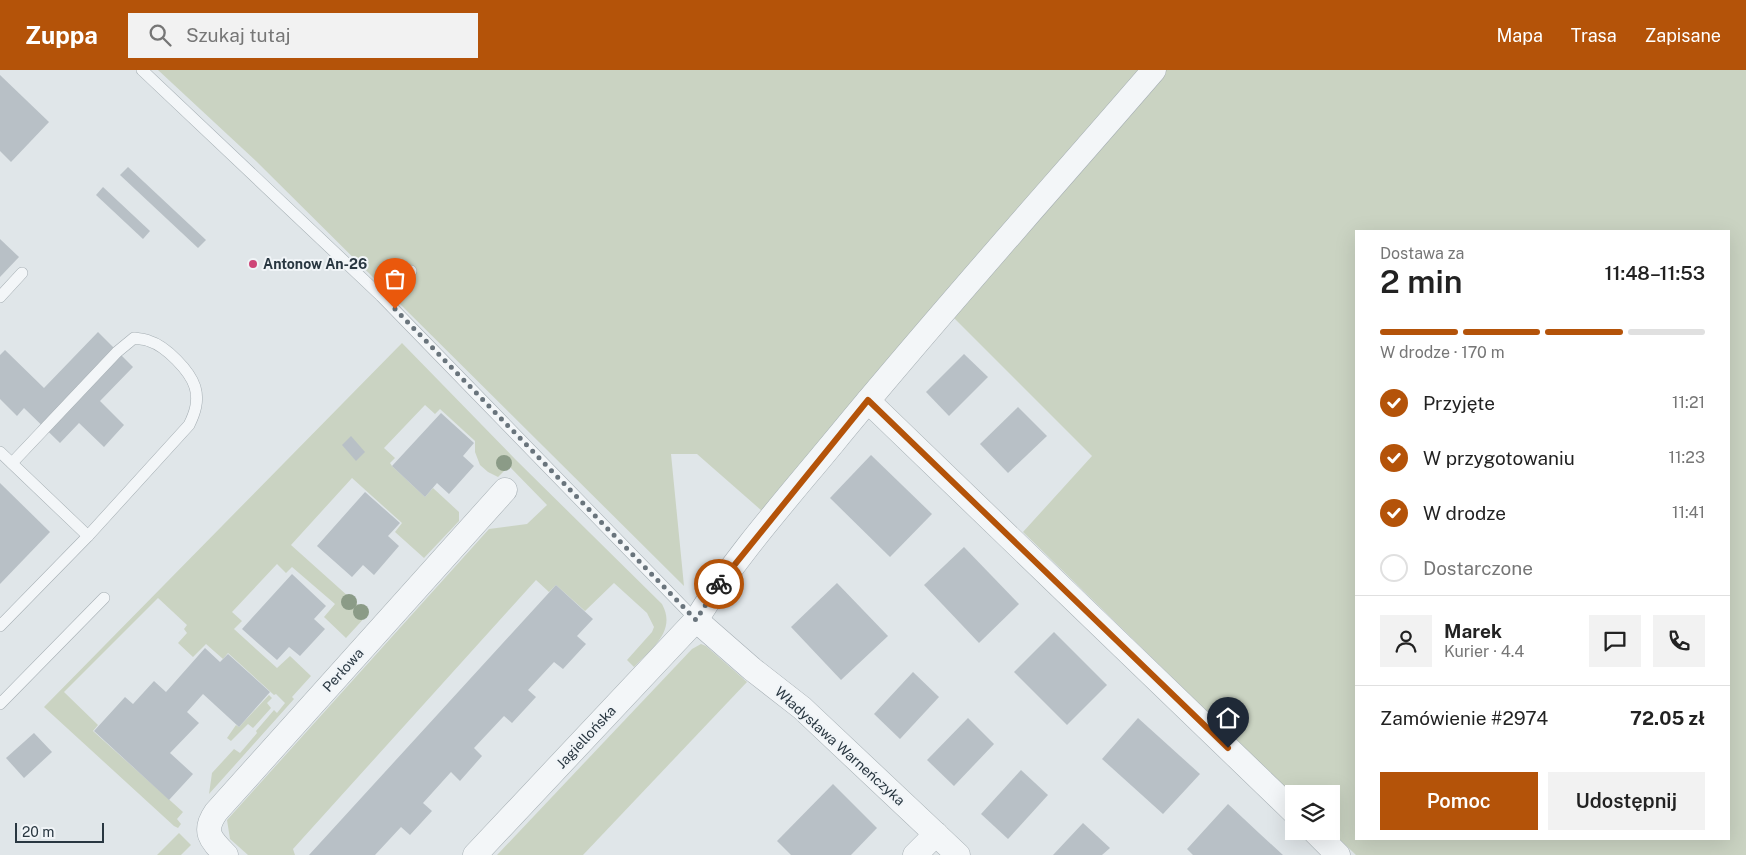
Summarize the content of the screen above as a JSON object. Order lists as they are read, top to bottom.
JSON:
{
  "streets": {
    "street": ["Perłowa", "Jagiellońska", "Władysława Warneńczyka"]
  },
  "crossings": [
    ["Jagiellońska", "Władysława Warneńczyka"]
  ],
  "places": ["Antonow An-26"],
  "scale_bar": "20 m",
  "page": {
    "header": "Zuppa",
    "search": "Szukaj tutaj",
    "nav": ["Mapa", "Trasa", "Zapisane"],
    "heading": ["2 min", "Dostawa za", "11:48–11:53"],
    "panel": [
      "Marek",
      "Kurier · 4.4",
      "Zamówienie #2974",
      "72.05 zł"
    ],
    "bar": "W drodze · 170 m",
    "list": [
      ["Przyjęte", "11:21"],
      ["W przygotowaniu", "11:23"],
      ["W drodze", "11:41"],
      "Dostarczone"
    ],
    "buttons": ["Pomoc", "Udostępnij"],
    "scale": "20 m"
  }
}
